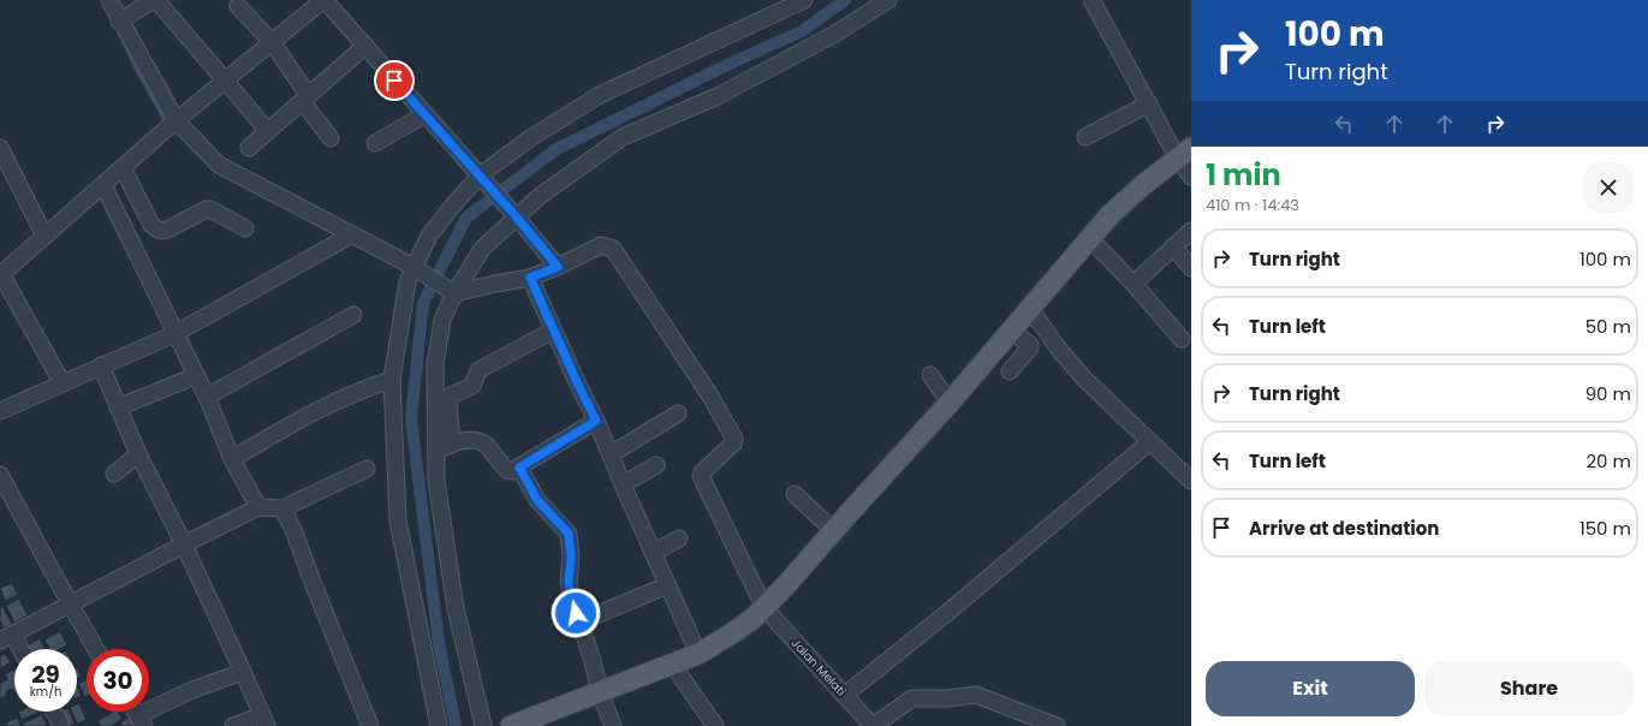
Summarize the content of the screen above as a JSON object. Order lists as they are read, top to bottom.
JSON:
{
  "streets": {
    "street": ["Jalan Melati"]
  },
  "page": {
    "turn": ["100 m", "Turn right"],
    "heading": ["1 min", "410 m · 14:43"],
    "list": [
      {
        "name": "Turn right",
        "value": "100 m"
      },
      {
        "name": "Turn left",
        "value": "50 m"
      },
      {
        "name": "Turn right",
        "value": "90 m"
      },
      {
        "name": "Turn left",
        "value": "20 m"
      },
      {
        "name": "Arrive at destination",
        "value": "150 m"
      }
    ],
    "speed": "29 km/h",
    "limit": "30",
    "buttons": ["Exit", "Share"]
  }
}
